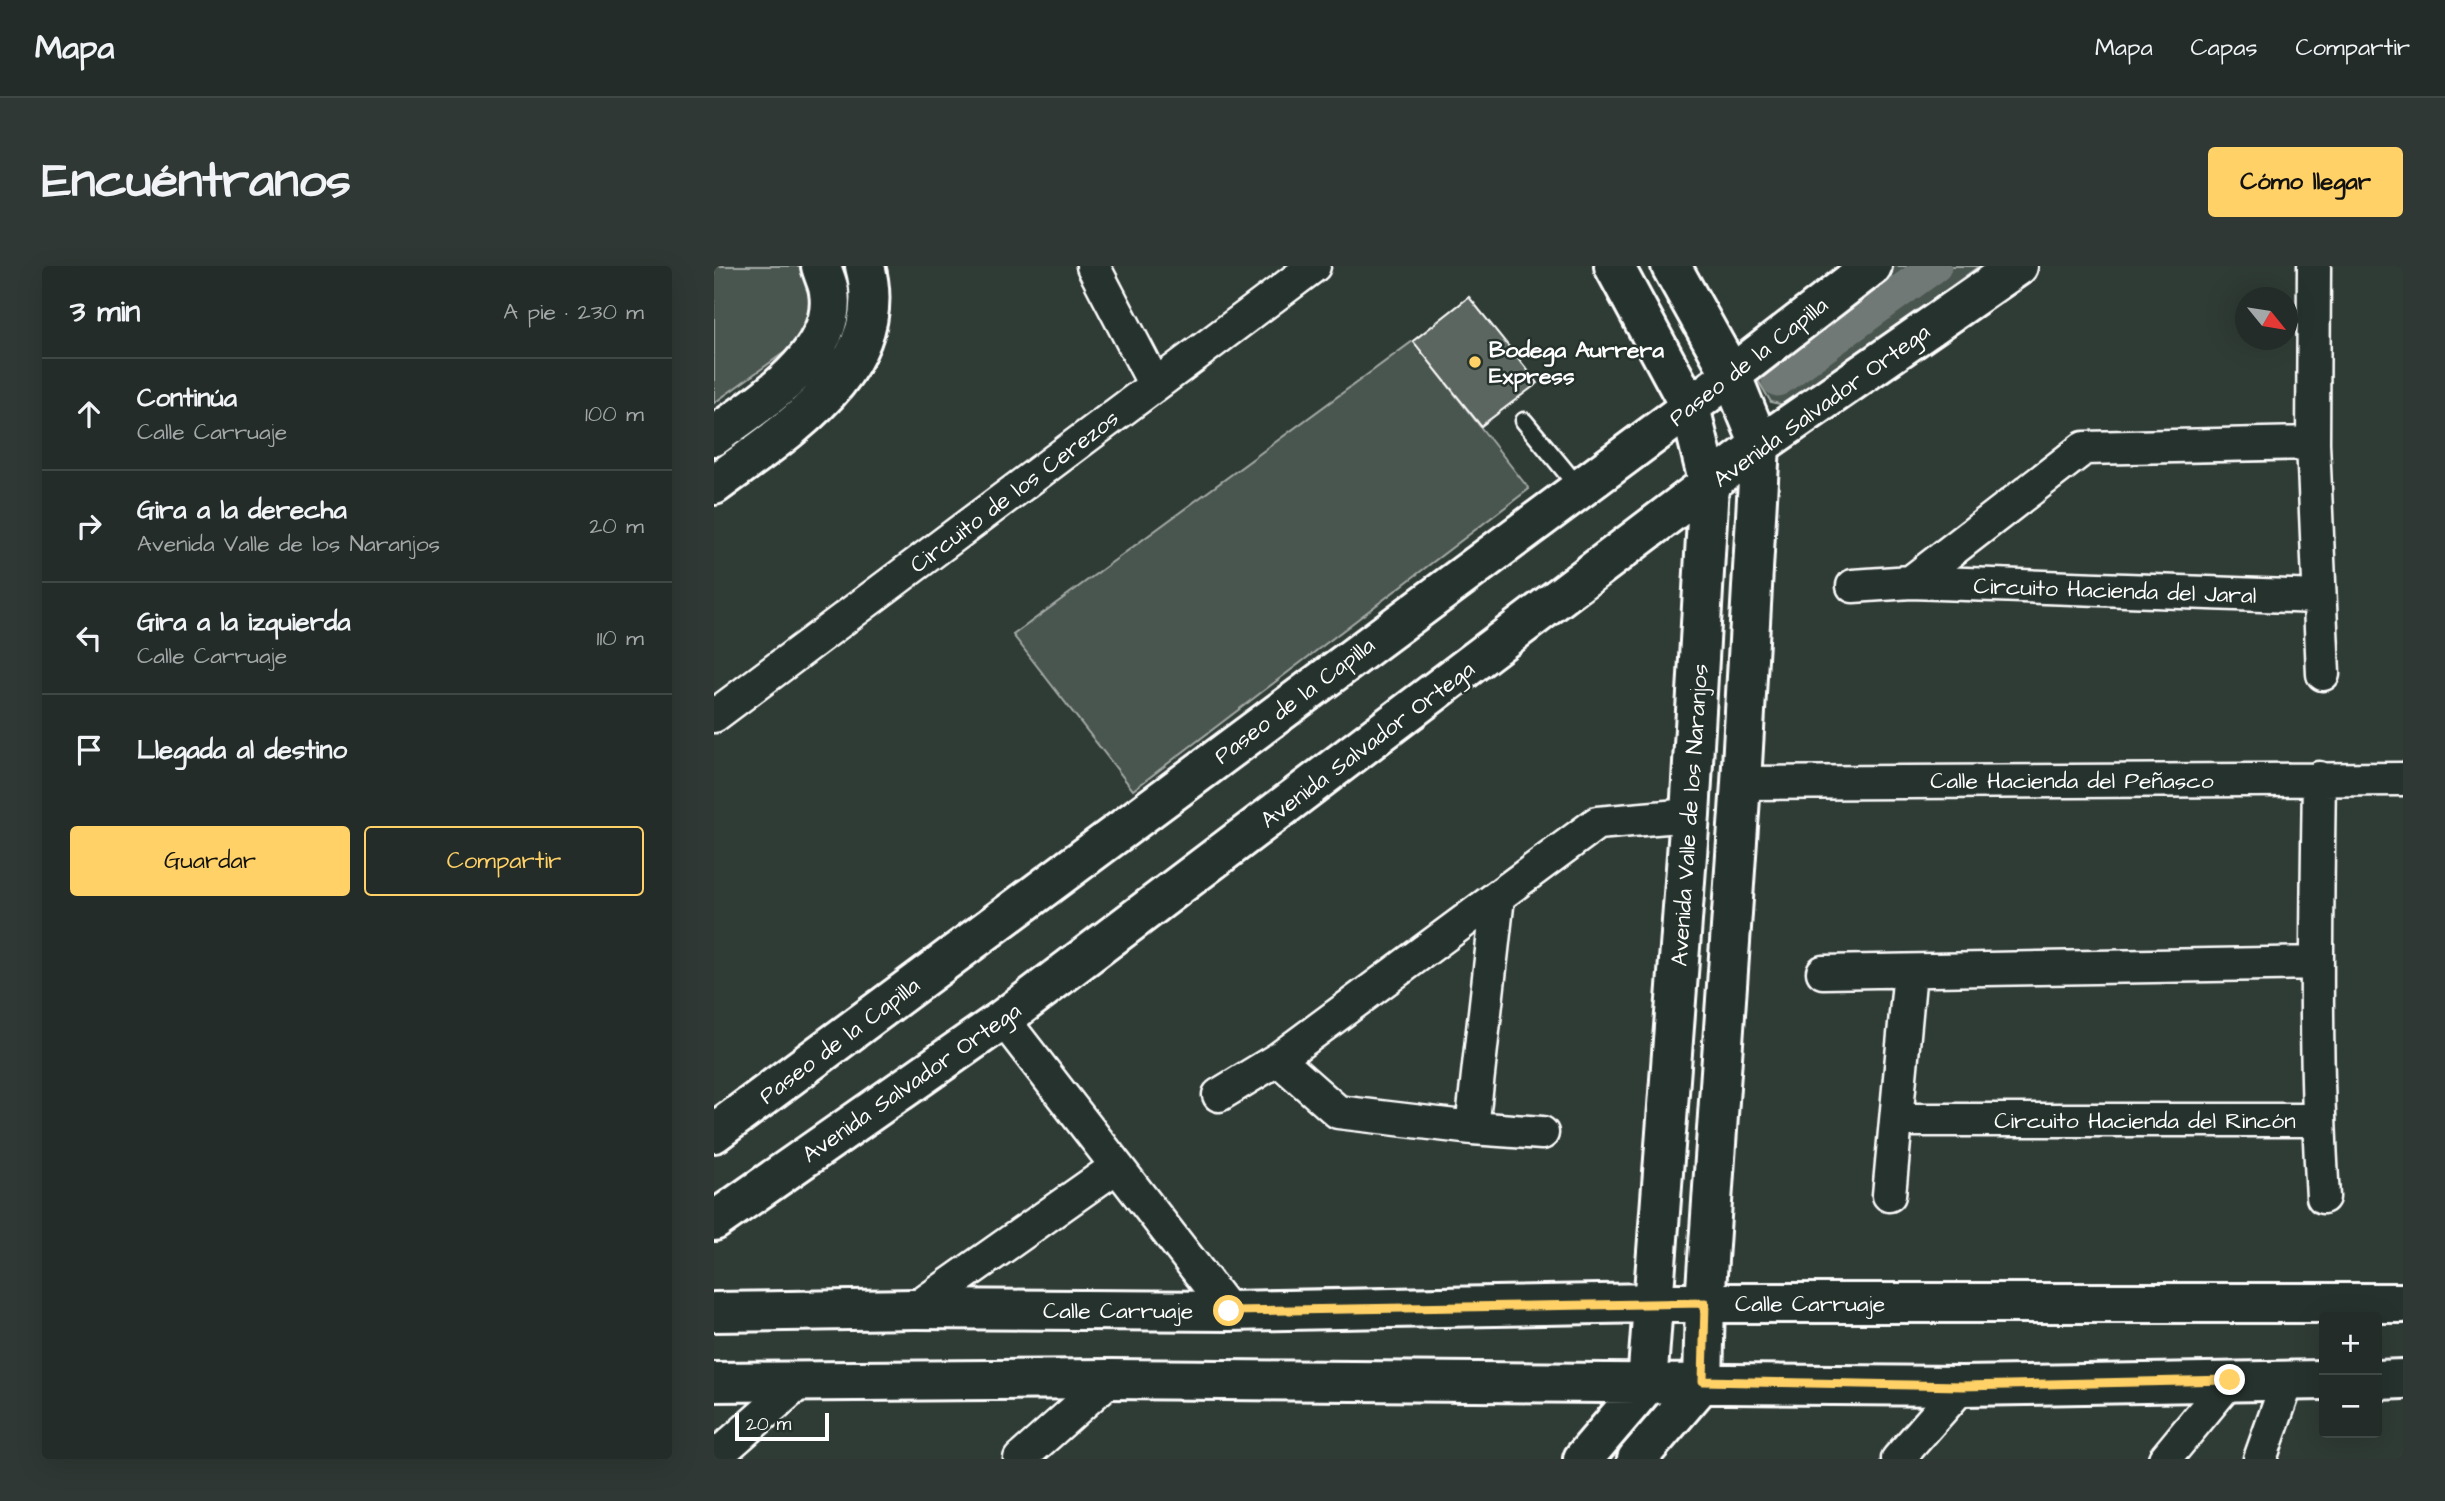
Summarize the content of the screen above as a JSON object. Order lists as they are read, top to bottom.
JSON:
{
  "streets": {
    "street": [
      "Paseo de la Capilla",
      "Avenida Salvador Ortega",
      "Circuito de los Cerezos",
      "Circuito Hacienda del Jaral",
      "Calle Hacienda del Peñasco",
      "Avenida Valle de los Naranjos",
      "Circuito Hacienda del Rincón",
      "Calle Carruaje"
    ]
  },
  "crossings": [
    ["Paseo de la Capilla", "Avenida Valle de los Naranjos"],
    ["Avenida Salvador Ortega", "Avenida Valle de los Naranjos"],
    ["Calle Hacienda del Peñasco", "Circuito Hacienda del Rincón"],
    ["Avenida Valle de los Naranjos", "Calle Carruaje"]
  ],
  "places": ["Bodega Aurrera Express"],
  "scale_bar": "20 m",
  "north": "bottom right",
  "page": {
    "header": "Mapa",
    "nav": ["Mapa", "Capas", "Compartir"],
    "buttons": [
      "Cómo llegar",
      ["Guardar", "Compartir"]
    ],
    "title": "Encuéntranos",
    "heading": ["3 min", "A pie · 230 m"],
    "list": [
      ["Continúa", "Calle Carruaje", "100 m"],
      ["Gira a la derecha", "Avenida Valle de los Naranjos", "20 m"],
      ["Gira a la izquierda", "Calle Carruaje", "110 m"],
      "Llegada al destino"
    ],
    "map_buttons": ["+", "−"],
    "scale": "20 m"
  }
}
